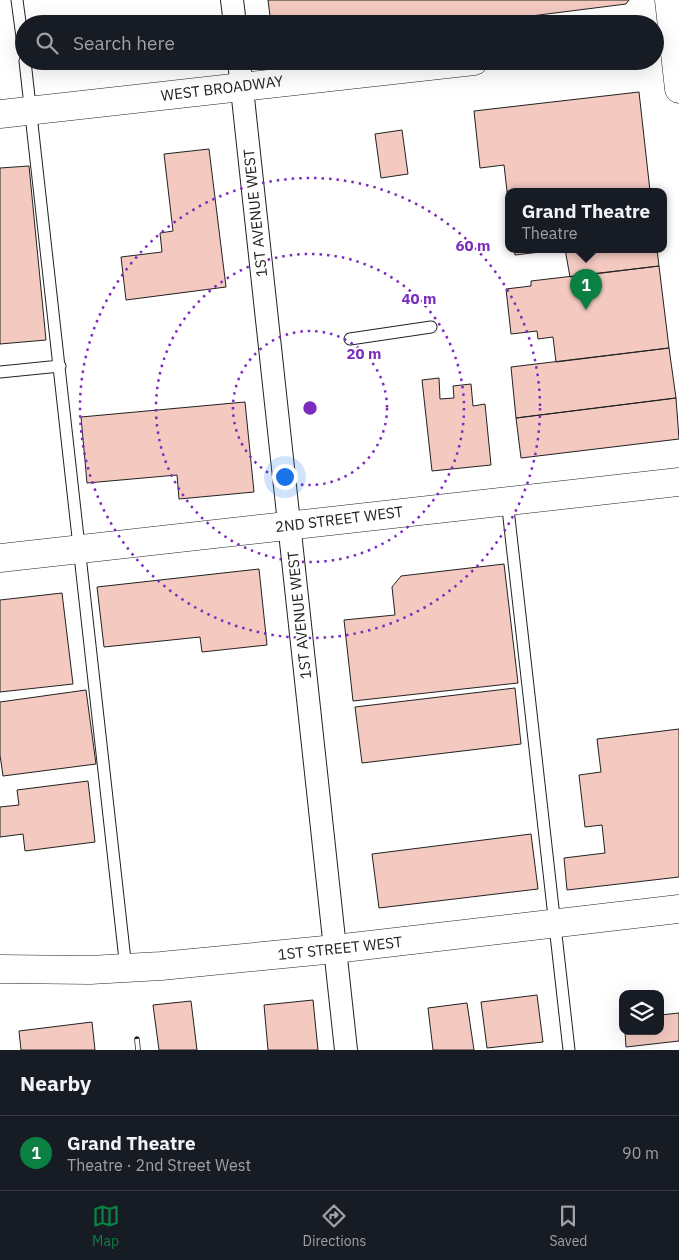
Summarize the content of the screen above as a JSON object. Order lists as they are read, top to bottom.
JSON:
{
  "streets": {
    "main road": ["WEST BROADWAY", "2ND STREET WEST", "1ST STREET WEST"],
    "street": ["1ST AVENUE WEST"]
  },
  "crossings": [
    ["WEST BROADWAY", "1ST AVENUE WEST"],
    ["1ST AVENUE WEST", "2ND STREET WEST"],
    ["1ST AVENUE WEST", "1ST STREET WEST"]
  ],
  "page": {
    "search": "Search here",
    "popup": ["Grand Theatre", "Theatre"],
    "pins": "1",
    "heading": "Nearby",
    "list": [
      {
        "mark": "1",
        "name": "Grand Theatre",
        "note": "Theatre · 2nd Street West",
        "value": "90 m"
      }
    ],
    "nav": ["Map", "Directions", "Saved"]
  },
  "rings": ["60 m", "40 m", "20 m"]
}
